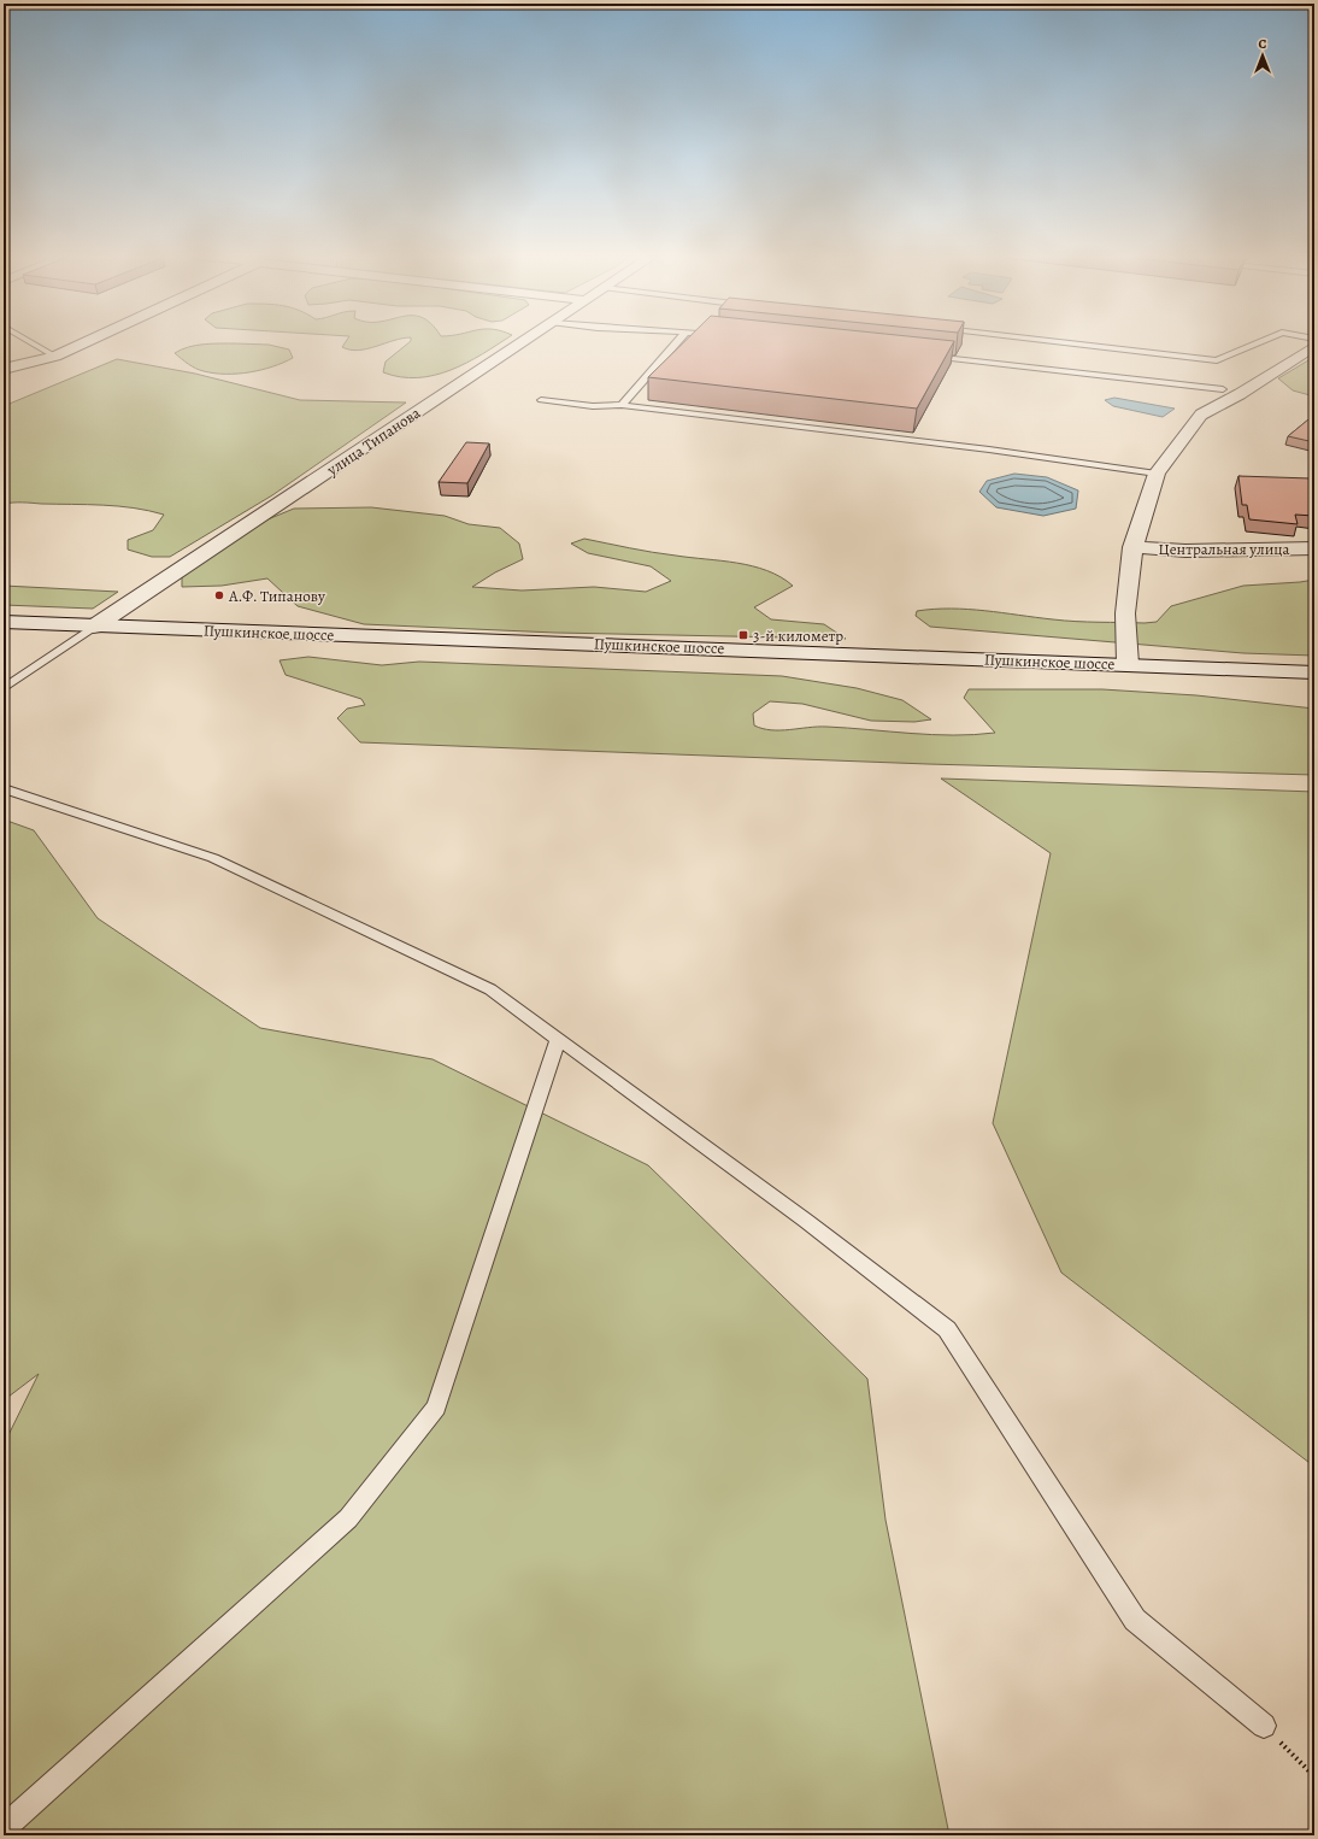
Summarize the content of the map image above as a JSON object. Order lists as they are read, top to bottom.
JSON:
{
  "streets": {
    "street": ["улица Типанова", "Центральная улица", "Пушкинское шоссе"]
  },
  "crossings": [
    ["улица Типанова", "Пушкинское шоссе"]
  ],
  "places": {
    "other": ["А.Ф. Типанову"],
    "transit": ["3-й километр"]
  },
  "north": "top"
}
